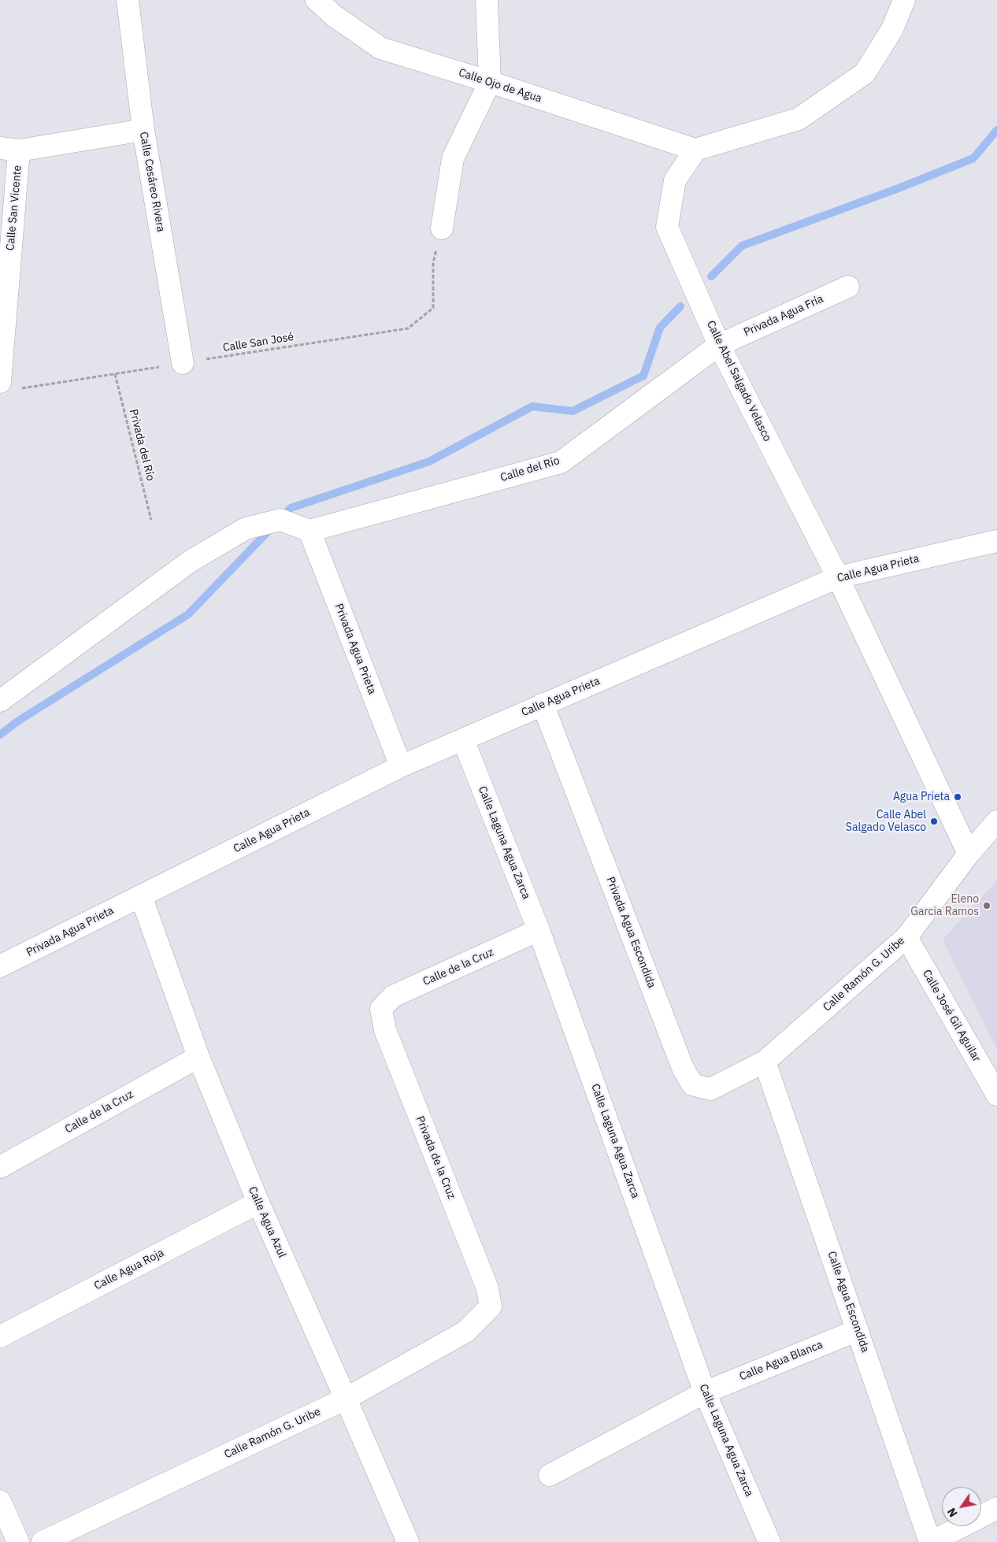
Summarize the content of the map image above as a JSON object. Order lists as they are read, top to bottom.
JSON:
{
  "streets": {
    "street": [
      "Calle Ojo de Agua",
      "Calle Cesáreo Rivera",
      "Calle San Vicente",
      "Privada Agua Fría",
      "Calle Abel Salgado Velasco",
      "Calle del Río",
      "Calle Agua Prieta",
      "Privada Agua Prieta",
      "Calle Laguna Agua Zarca",
      "Privada Agua Escondida",
      "Calle de la Cruz",
      "Calle Ramón G. Uribe",
      "Calle José Gil Aguilar",
      "Privada de la Cruz",
      "Calle Agua Azul",
      "Calle Agua Roja",
      "Calle Agua Escondida",
      "Calle Agua Blanca"
    ],
    "path": ["Calle San José", "Privada del Río"]
  },
  "crossings": [
    ["Calle Ojo de Agua", "Calle Abel Salgado Velasco"],
    ["Calle Cesáreo Rivera", "Calle San José"],
    ["Calle San Vicente", "Calle San José"],
    ["Privada Agua Fría", "Calle Abel Salgado Velasco"],
    ["Privada Agua Fría", "Calle del Río"],
    ["Calle San José", "Privada del Río"],
    ["Calle Abel Salgado Velasco", "Calle del Río"],
    ["Calle Abel Salgado Velasco", "Calle Agua Prieta"],
    ["Calle Abel Salgado Velasco", "Calle Ramón G. Uribe"],
    ["Calle del Río", "Privada Agua Prieta"],
    ["Calle Agua Prieta", "Privada Agua Prieta"],
    ["Calle Agua Prieta", "Calle Laguna Agua Zarca"],
    ["Calle Agua Prieta", "Privada Agua Escondida"],
    ["Calle Agua Prieta", "Calle Agua Azul"],
    ["Privada Agua Prieta", "Calle Agua Azul"],
    ["Calle Laguna Agua Zarca", "Calle de la Cruz"],
    ["Calle Laguna Agua Zarca", "Calle Agua Blanca"],
    ["Privada Agua Escondida", "Calle Ramón G. Uribe"],
    ["Privada Agua Escondida", "Calle Agua Escondida"],
    ["Calle de la Cruz", "Privada de la Cruz"],
    ["Calle de la Cruz", "Calle Agua Azul"],
    ["Calle Ramón G. Uribe", "Calle José Gil Aguilar"],
    ["Calle Ramón G. Uribe", "Privada de la Cruz"],
    ["Calle Ramón G. Uribe", "Calle Agua Azul"],
    ["Calle Ramón G. Uribe", "Calle Agua Escondida"],
    ["Calle Agua Azul", "Calle Agua Roja"],
    ["Calle Agua Escondida", "Calle Agua Blanca"]
  ],
  "places": ["Agua Prieta", "Calle Abel Salgado Velasco", "Eleno Garcia Ramos"],
  "north": "bottom left"
}
